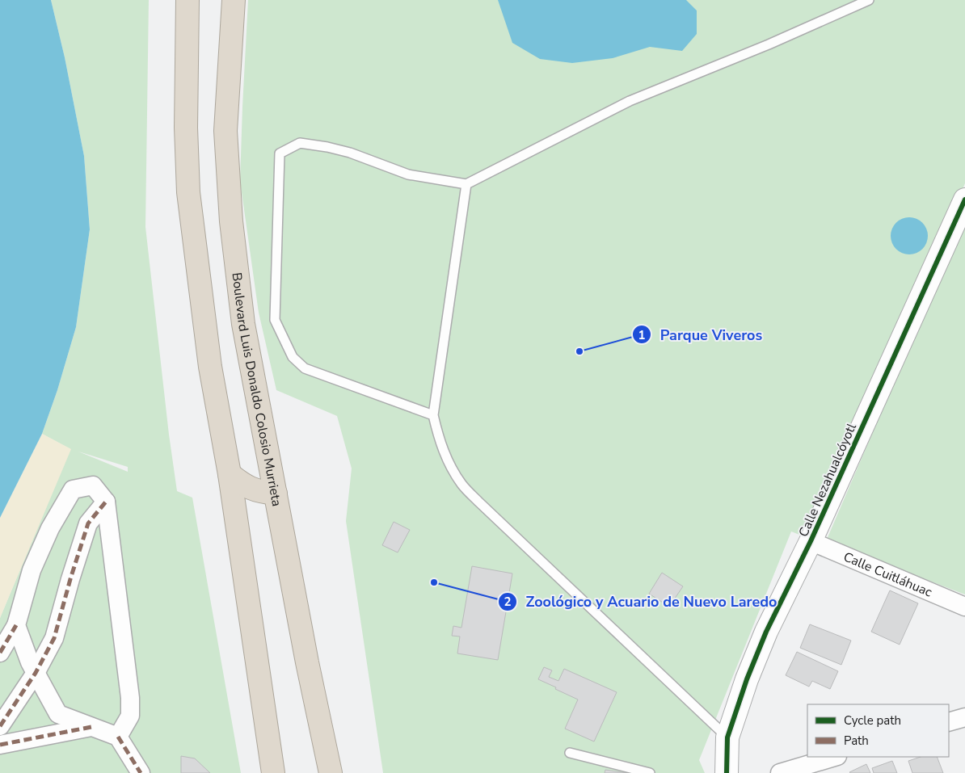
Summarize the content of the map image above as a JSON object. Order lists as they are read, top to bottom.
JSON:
{
  "streets": {
    "highway": ["Boulevard Luis Donaldo Colosio Murrieta"],
    "street": ["Calle Nezahualcóyotl", "Calle Cuitláhuac"]
  },
  "crossings": [
    ["Calle Nezahualcóyotl", "Calle Cuitláhuac"]
  ],
  "places": ["Parque Viveros", "Zoológico y Acuario de Nuevo Laredo"],
  "legend": ["Cycle path", "Path"]
}
